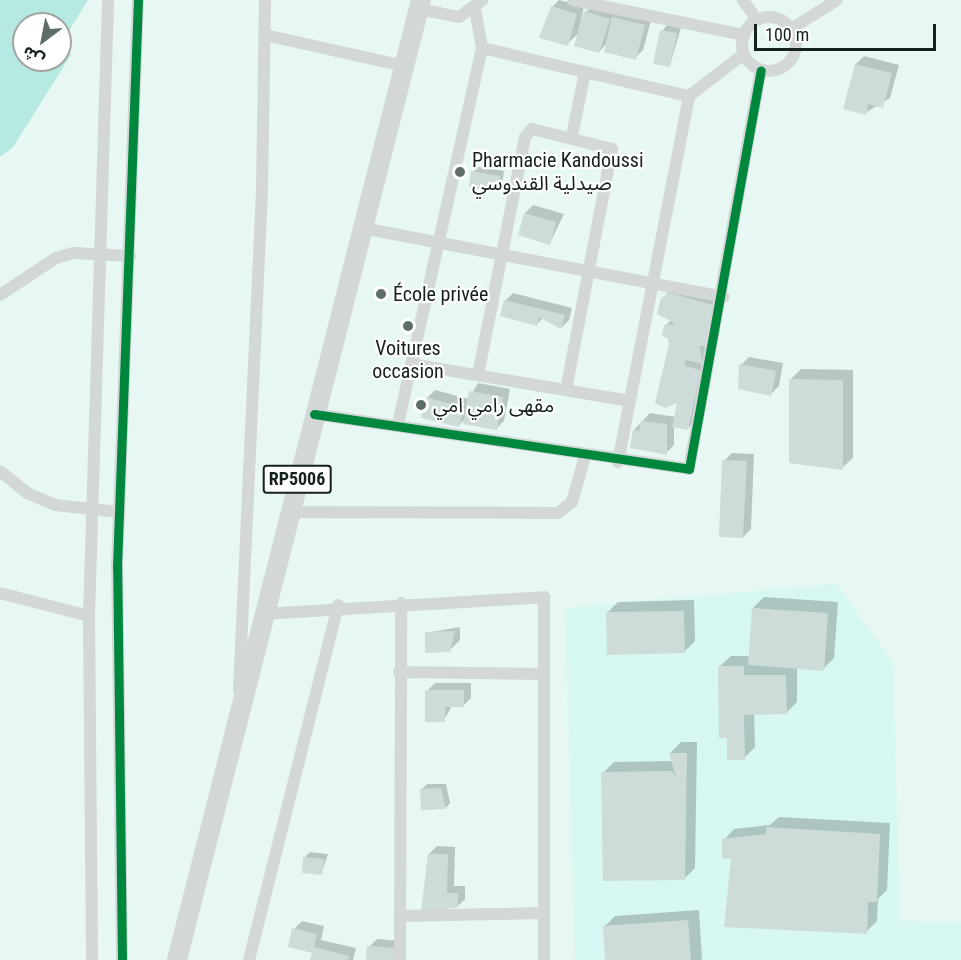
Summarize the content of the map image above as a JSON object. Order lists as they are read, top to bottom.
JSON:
{
  "streets": {
    "main road": ["RP5006"]
  },
  "places": [
    "Pharmacie Kandoussi صيدلية القندوسي",
    "École privée",
    "Voitures occasion",
    "مقهى رامي امي"
  ],
  "scale_bar": "100 m",
  "north": "bottom left"
}
